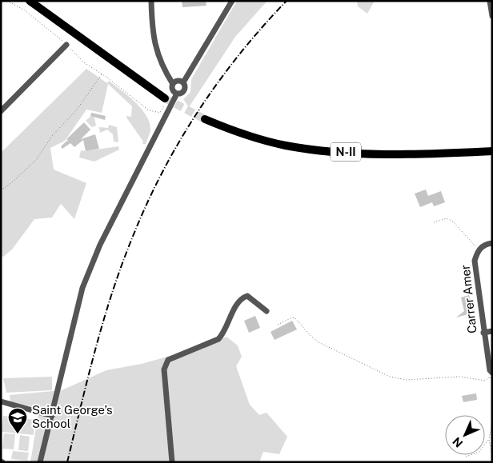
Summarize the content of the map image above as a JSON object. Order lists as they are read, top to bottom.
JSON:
{
  "streets": {
    "highway": ["N-II"],
    "street": ["Carrer Amer"]
  },
  "places": {
    "school or university": ["Saint George’s School"]
  },
  "north": "bottom left"
}
